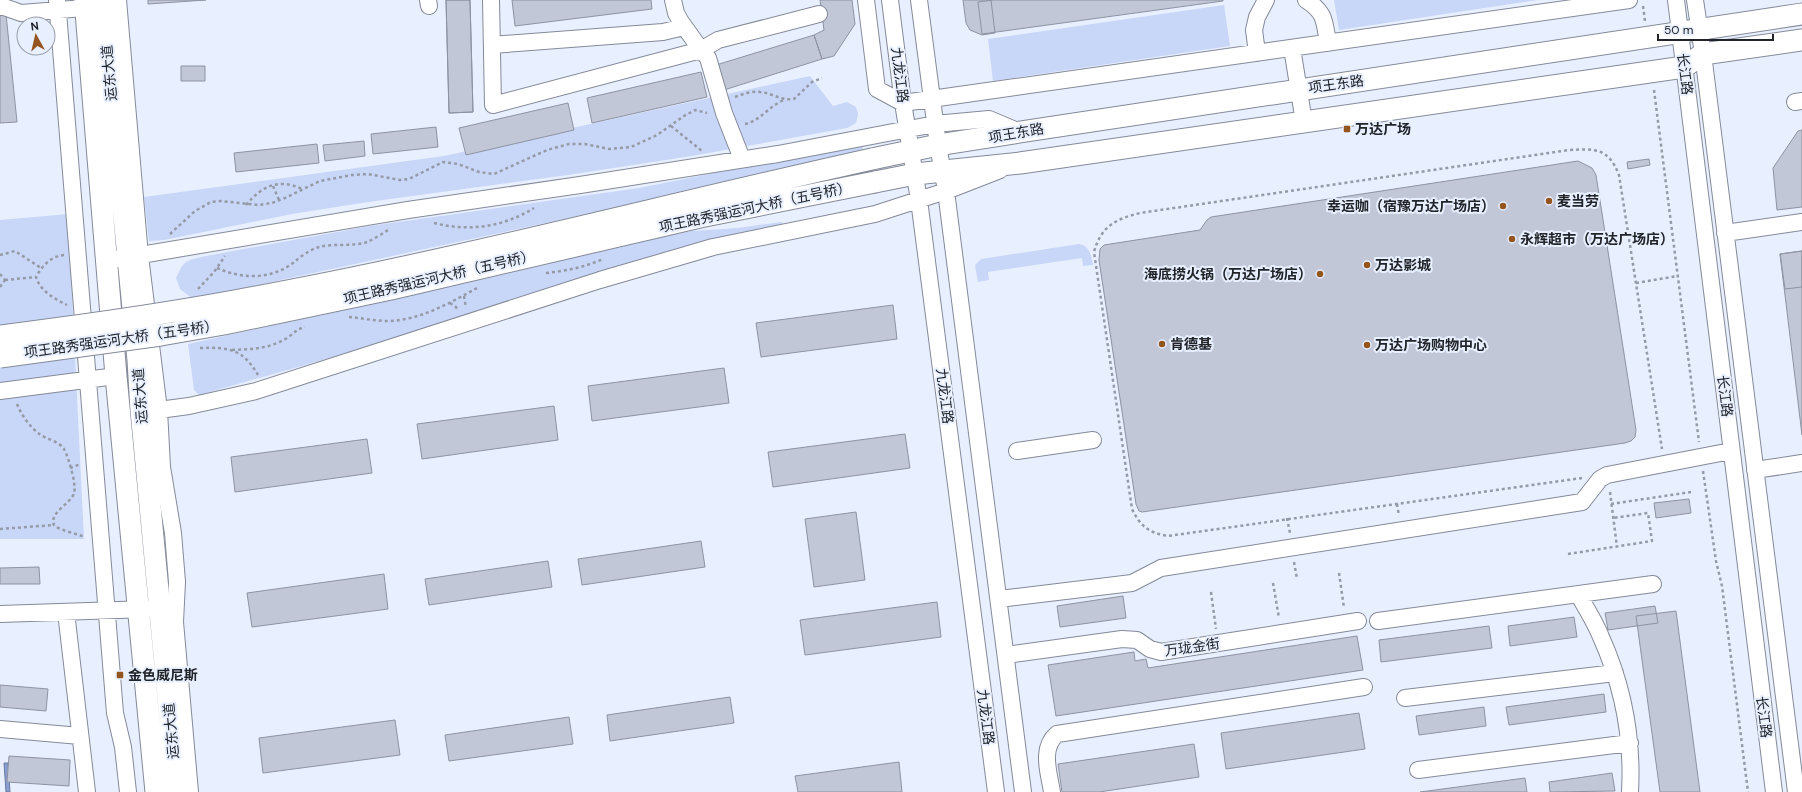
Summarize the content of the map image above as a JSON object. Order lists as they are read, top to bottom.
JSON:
{
  "streets": {
    "main road": ["运东大道", "项王东路", "项王路秀强运河大桥（五号桥）"],
    "street": ["长江路", "九龙江路", "万珑金街"]
  },
  "crossings": [
    ["长江路", "项王东路"],
    ["九龙江路", "项王东路"],
    ["九龙江路", "万珑金街"],
    ["项王东路", "项王路秀强运河大桥（五号桥）"]
  ],
  "places": {
    "transit": ["万达广场", "金色威尼斯"],
    "other": [
      "麦当劳",
      "幸运咖（宿豫万达广场店）",
      "永辉超市（万达广场店）",
      "万达影城",
      "海底捞火锅（万达广场店）",
      "肯德基",
      "万达广场购物中心"
    ]
  },
  "scale_bar": "50 m",
  "north": "top"
}
